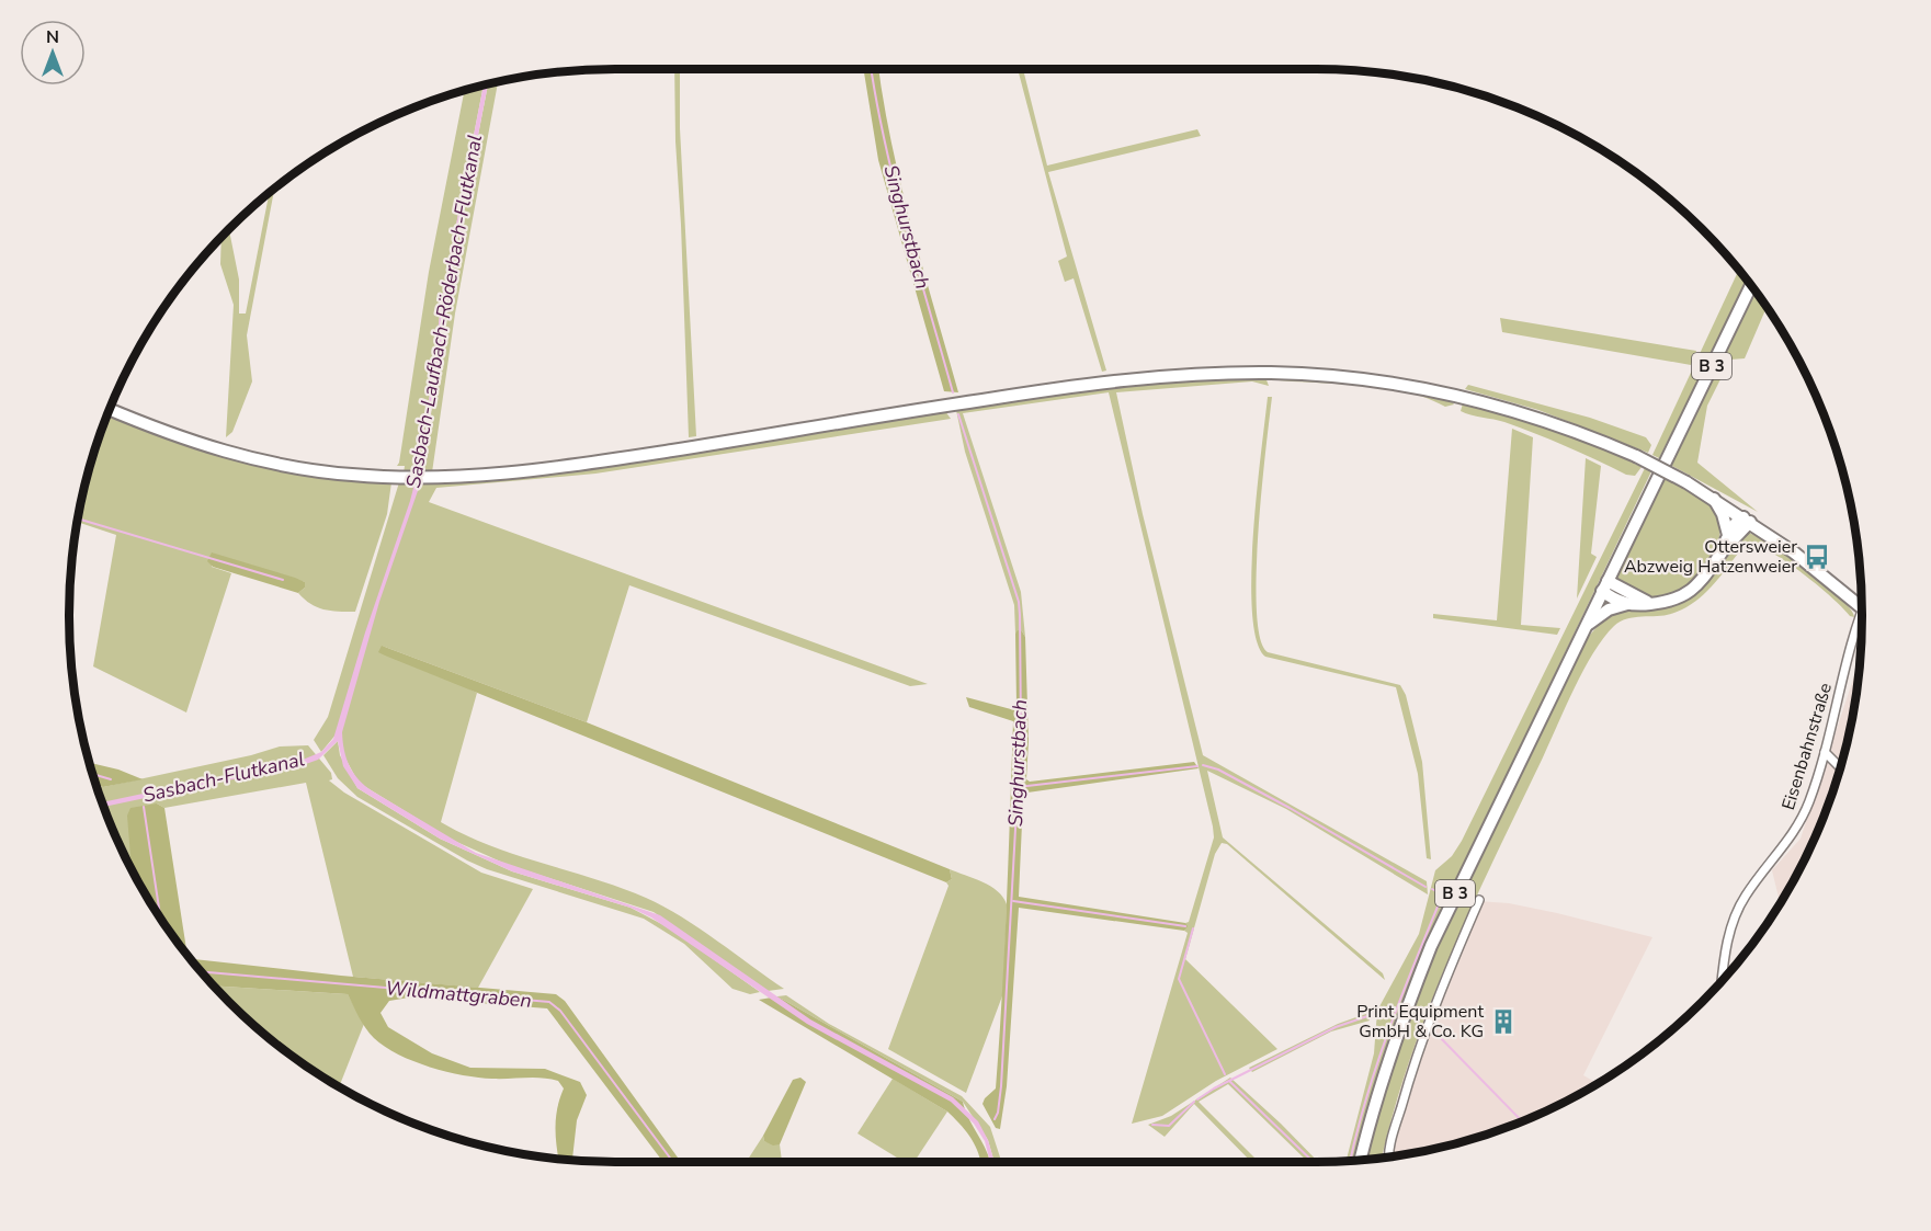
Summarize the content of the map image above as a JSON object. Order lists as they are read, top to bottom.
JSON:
{
  "streets": {
    "street": ["B 3", "Eisenbahnstraße"]
  },
  "water": [
    "Singhurstbach",
    "Sasbach-Laufbach-Röderbach-Flutkanal",
    "Sasbach-Flutkanal",
    "Wildmattgraben"
  ],
  "places": {
    "bus stop": ["Ottersweier Abzweig Hatzenweier"],
    "building": ["Print Equipment GmbH & Co. KG"]
  },
  "north": "top"
}
